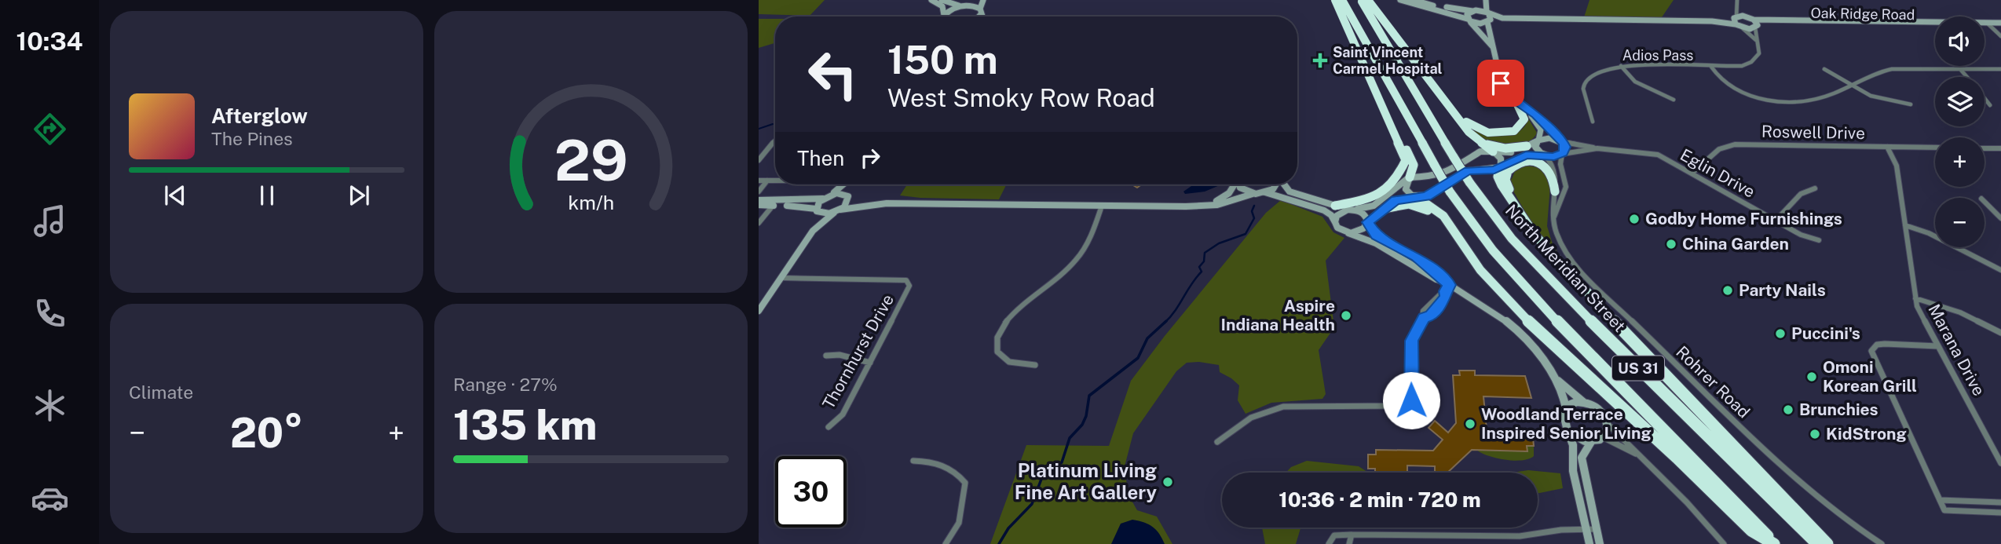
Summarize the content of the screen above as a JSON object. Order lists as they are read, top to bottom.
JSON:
{
  "streets": {
    "highway": ["North Meridian Street", "US 31"],
    "street": [
      "Oak Ridge Road",
      "Adios Pass",
      "Roswell Drive",
      "Eglin Drive",
      "Marana Drive",
      "Thornhurst Drive",
      "Rohrer Road"
    ]
  },
  "crossings": [
    ["Oak Ridge Road", "Adios Pass"],
    ["Roswell Drive", "Eglin Drive"],
    ["Roswell Drive", "Marana Drive"]
  ],
  "places": {
    "health": ["Saint Vincent Carmel Hospital"],
    "other": [
      "Godby Home Furnishings",
      "China Garden",
      "Party Nails",
      "Aspire Indiana Health",
      "Puccini's",
      "Omoni Korean Grill",
      "Brunchies",
      "Woodland Terrace Inspired Senior Living",
      "KidStrong",
      "Platinum Living Fine Art Gallery"
    ]
  },
  "page": {
    "tabs": "10:34",
    "map_buttons": ["+", "−"],
    "turn": ["150 m", "West Smoky Row Road"],
    "song": ["Afterglow", "The Pines"],
    "then": "Then",
    "tile": [
      "Climate",
      ["Range · 27%", "135 km"]
    ],
    "heat": ["−", "20°", "+"],
    "limit": "30",
    "trip": "10:36 · 2 min · 720 m",
    "gauge": ["29", "km/h"]
  }
}
